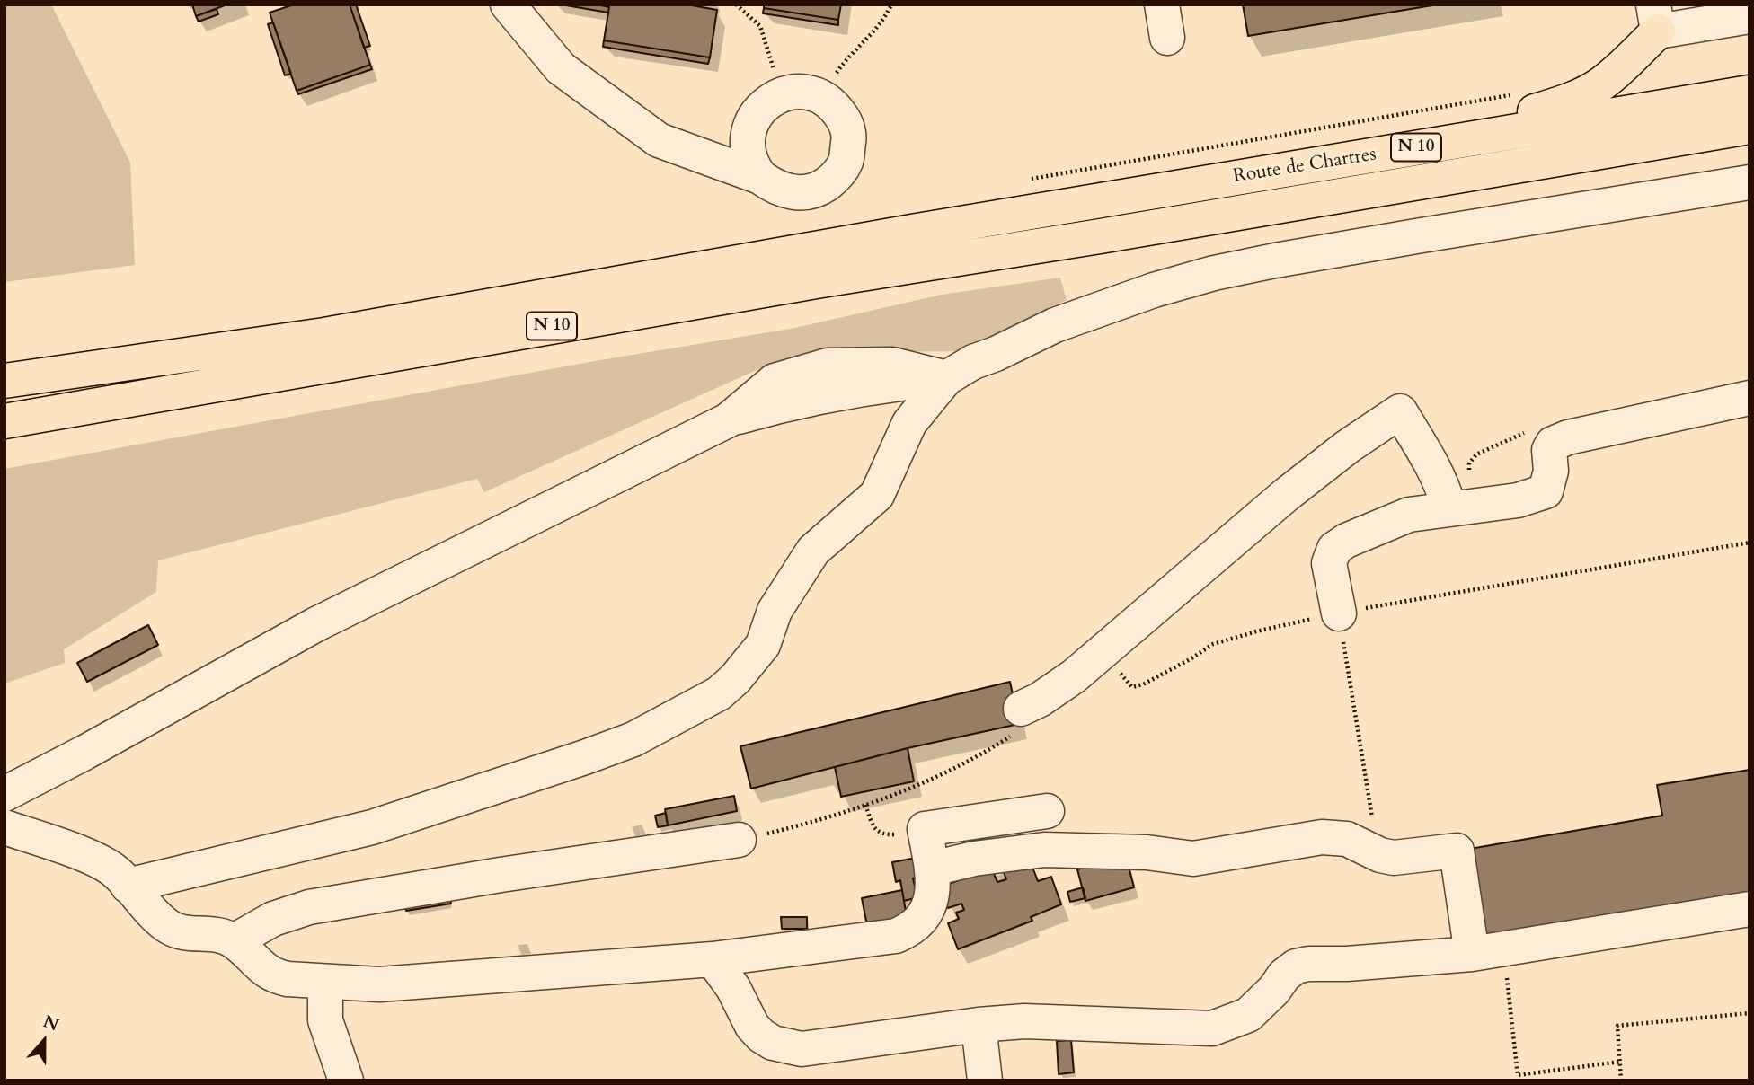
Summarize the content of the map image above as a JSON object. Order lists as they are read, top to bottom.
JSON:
{
  "streets": {
    "main road": ["N 10", "Route de Chartres"]
  },
  "north": "top"
}
